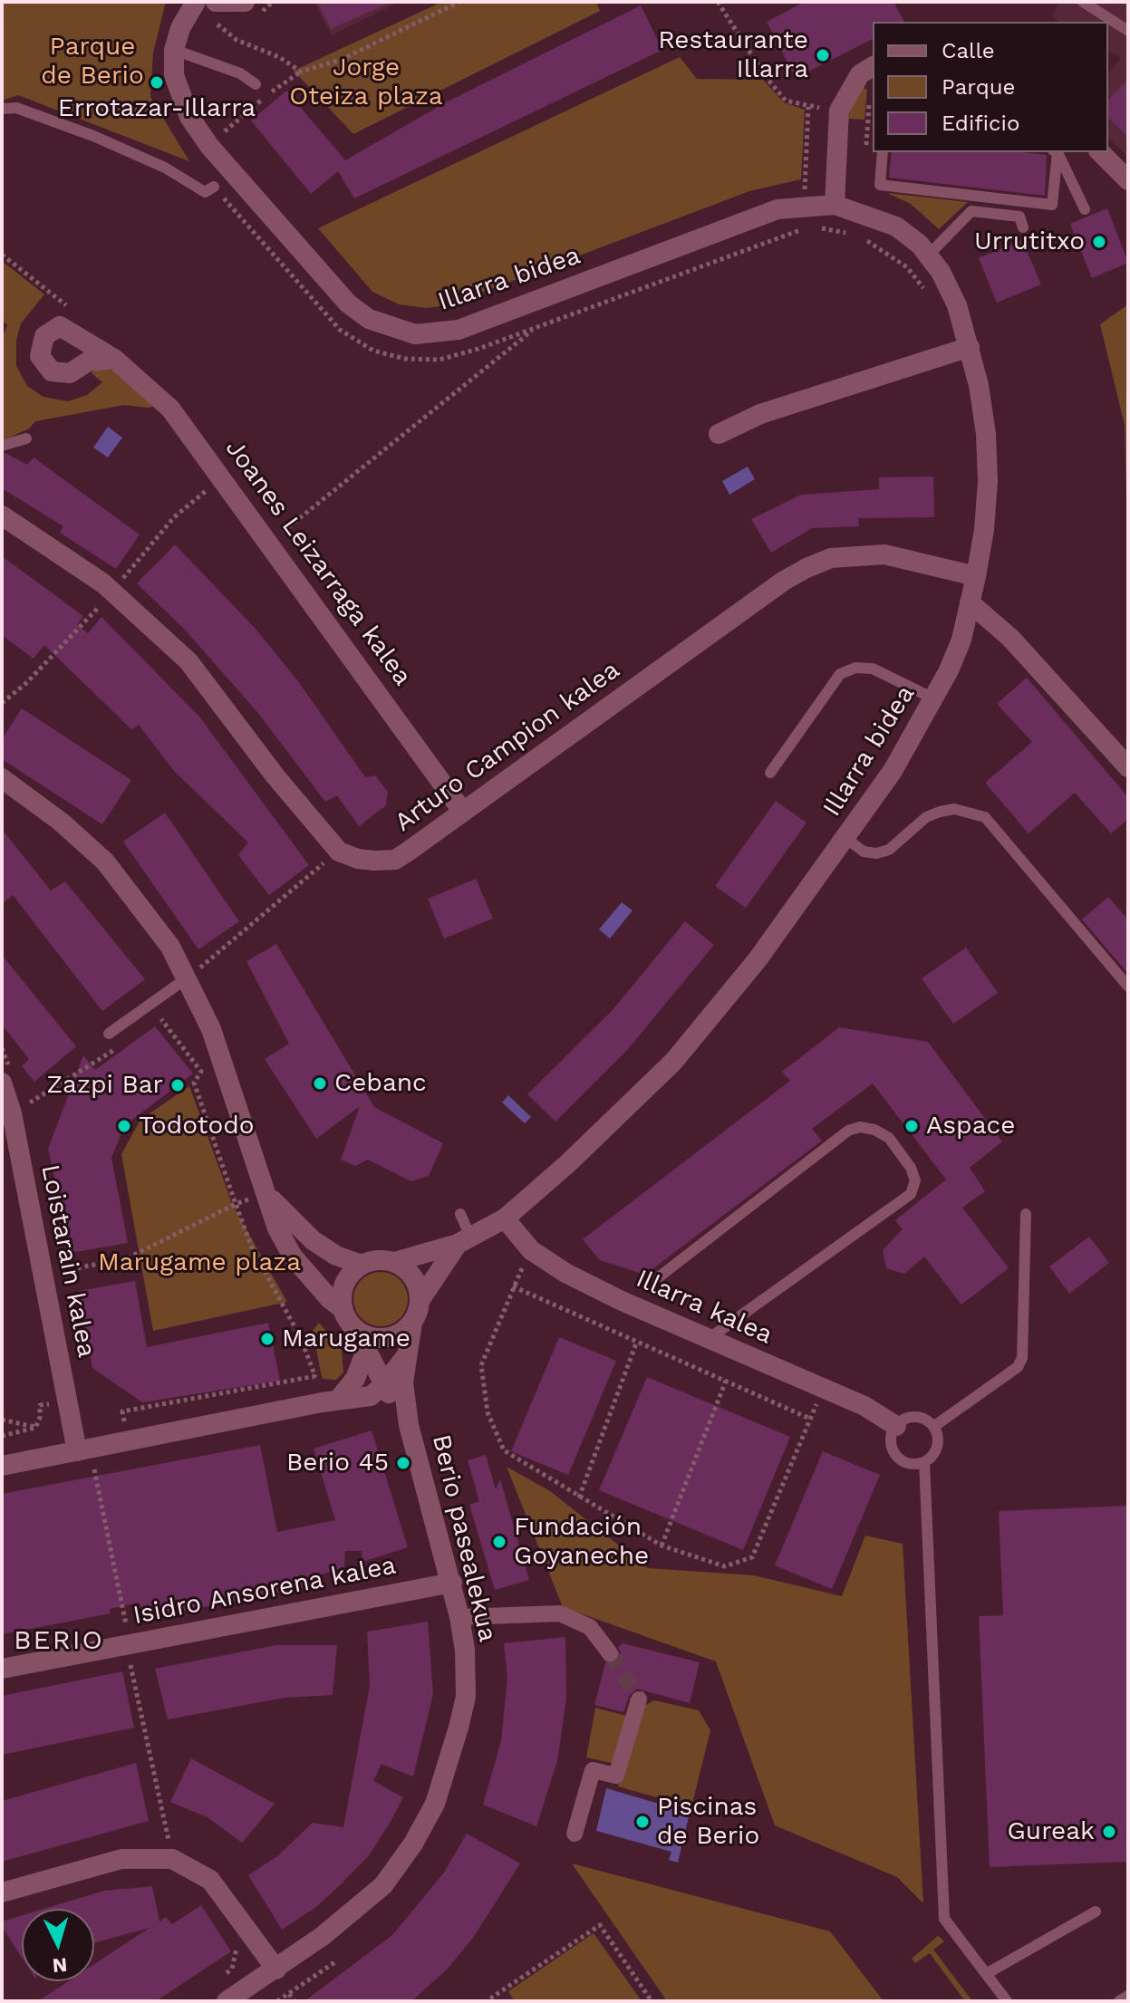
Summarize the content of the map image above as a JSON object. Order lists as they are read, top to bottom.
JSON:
{
  "streets": {
    "street": [
      "Illarra bidea",
      "Joanes Leizarraga kalea",
      "Arturo Campion kalea",
      "Loistarain kalea",
      "Illarra kalea",
      "Berio pasealekua",
      "Isidro Ansorena kalea"
    ]
  },
  "crossings": [
    ["Illarra bidea", "Arturo Campion kalea"],
    ["Illarra bidea", "Illarra kalea"],
    ["Illarra bidea", "Berio pasealekua"],
    ["Joanes Leizarraga kalea", "Arturo Campion kalea"],
    ["Berio pasealekua", "Isidro Ansorena kalea"]
  ],
  "districts": ["BERIO"],
  "parks": ["Parque de Berio", "Jorge Oteiza plaza", "Marugame plaza"],
  "places": [
    "Restaurante Illarra",
    "Errotazar-Illarra",
    "Urrutitxo",
    "Cebanc",
    "Zazpi Bar",
    "Todotodo",
    "Aspace",
    "Marugame",
    "Berio 45",
    "Fundación Goyaneche",
    "Piscinas de Berio",
    "Gureak"
  ],
  "legend": ["Calle", "Parque", "Edificio"],
  "north": "bottom"
}
